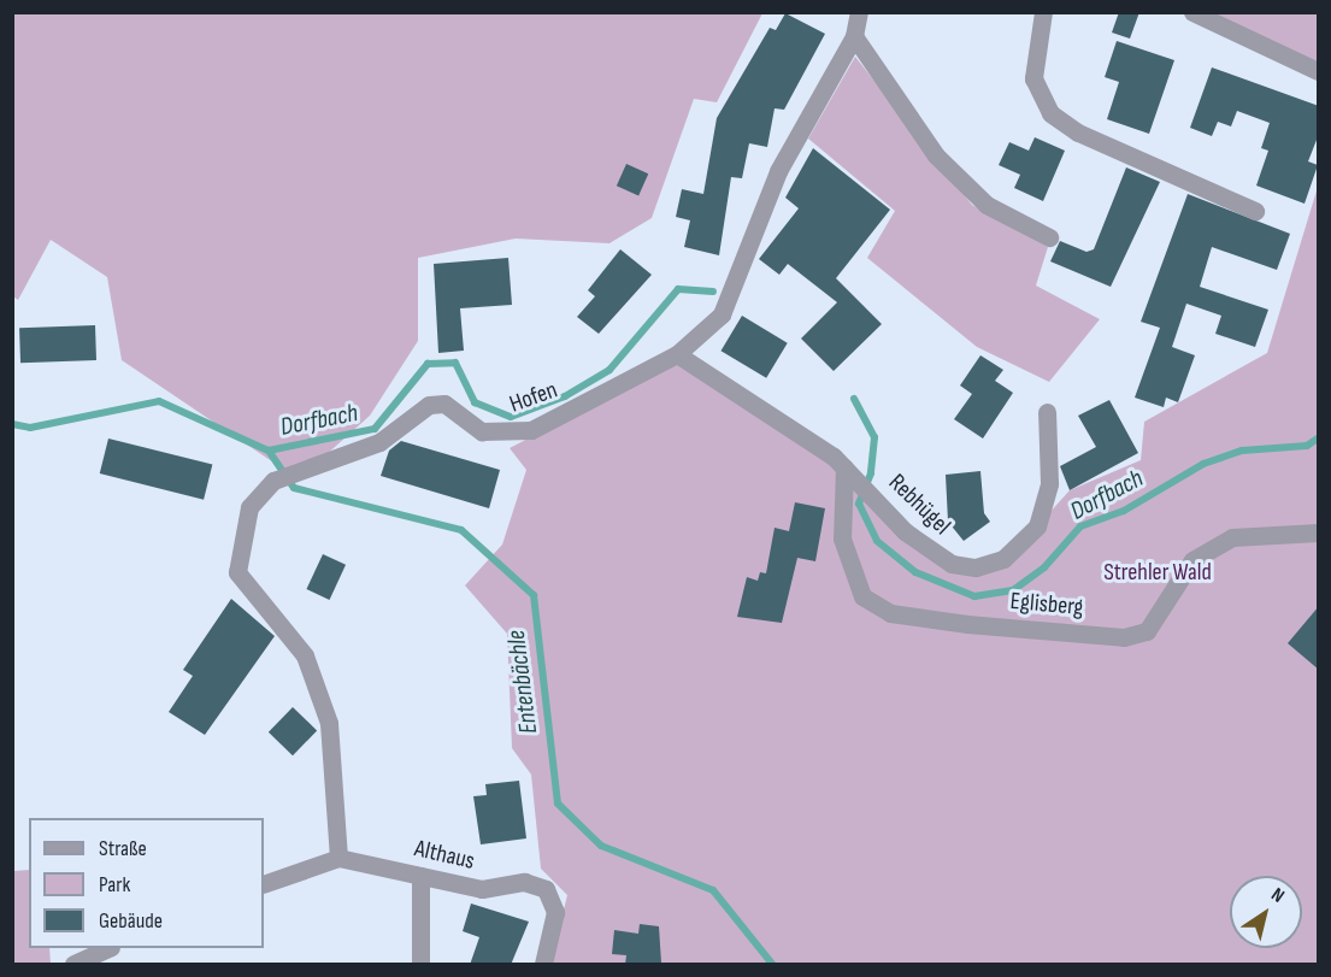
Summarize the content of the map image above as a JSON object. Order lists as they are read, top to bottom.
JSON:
{
  "streets": {
    "street": [
      "Hofen",
      "Rebhügel",
      "Eglisberg",
      "Althaus"
    ]
  },
  "crossings": [
    ["Hofen", "Rebhügel"],
    ["Hofen", "Althaus"],
    ["Rebhügel", "Eglisberg"]
  ],
  "water": ["Dorfbach", "Entenbächle"],
  "parks": ["Strehler Wald"],
  "legend": ["Straße", "Park", "Gebäude"],
  "north": "top right"
}
